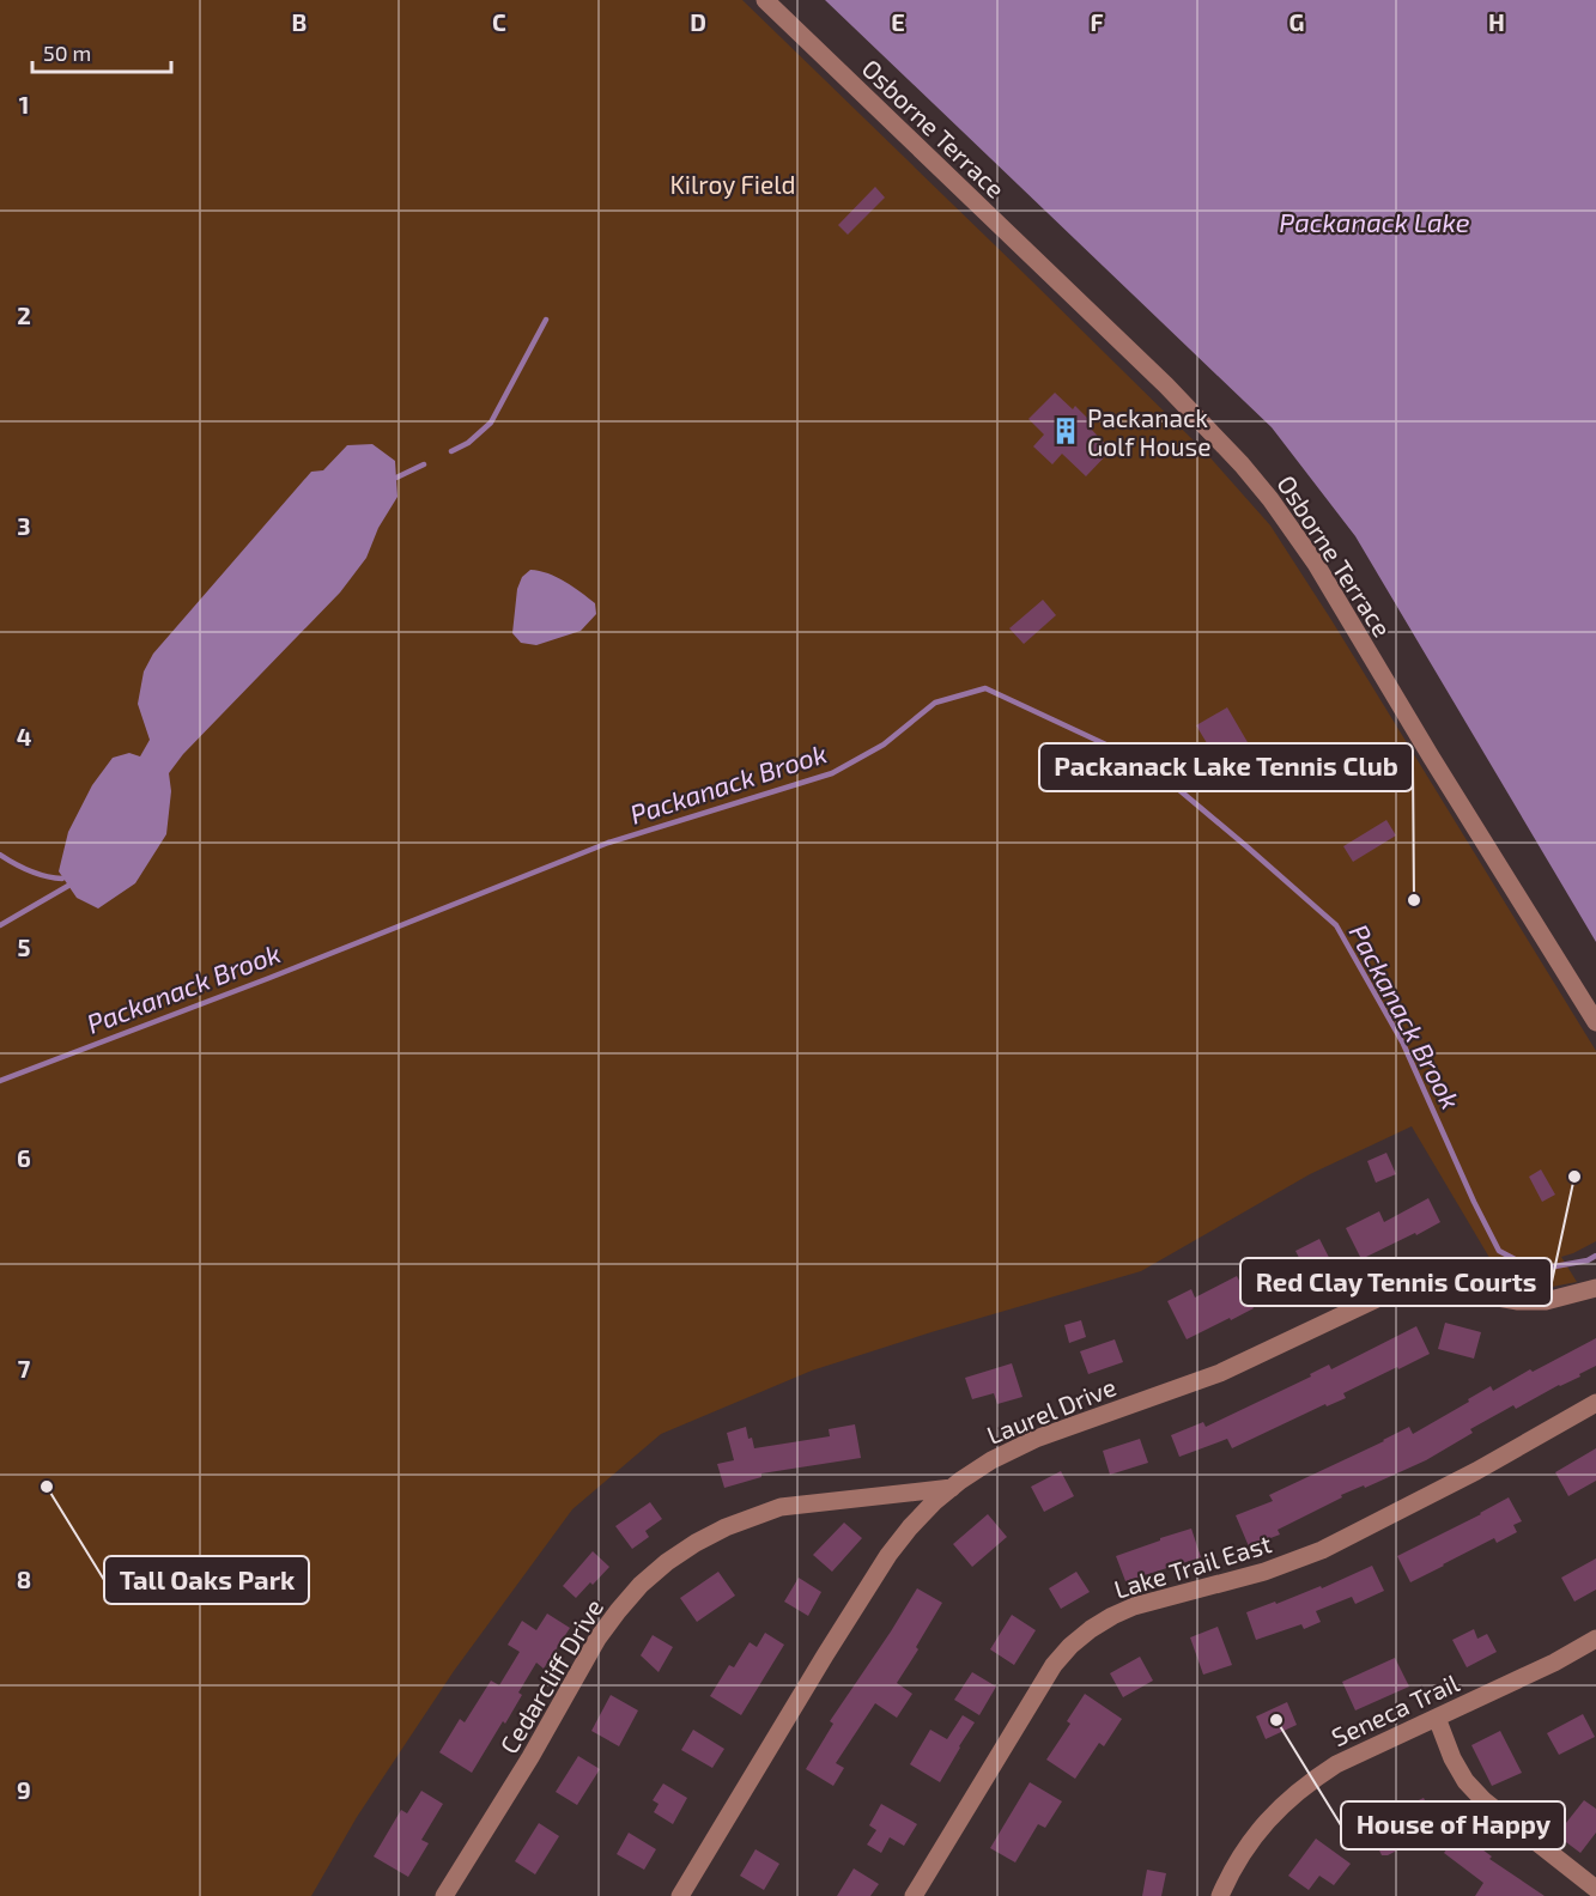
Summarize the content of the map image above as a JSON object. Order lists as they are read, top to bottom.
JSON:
{
  "streets": {
    "street": [
      "Osborne Terrace",
      "Laurel Drive",
      "Lake Trail East",
      "Cedarcliff Drive",
      "Seneca Trail"
    ]
  },
  "crossings": [
    ["Laurel Drive", "Cedarcliff Drive"]
  ],
  "water": ["Packanack Lake", "Packanack Brook"],
  "parks": ["Kilroy Field"],
  "places": {
    "building": ["Packanack Golf House"],
    "other": [
      "Packanack Lake Tennis Club",
      "Red Clay Tennis Courts",
      "Tall Oaks Park",
      "House of Happy"
    ]
  },
  "scale_bar": "50 m",
  "grid": {
    "columns": [
      "B",
      "C",
      "D",
      "E",
      "F",
      "G",
      "H"
    ],
    "rows": [
      "1",
      "2",
      "3",
      "4",
      "5",
      "6",
      "7",
      "8",
      "9"
    ]
  }
}
